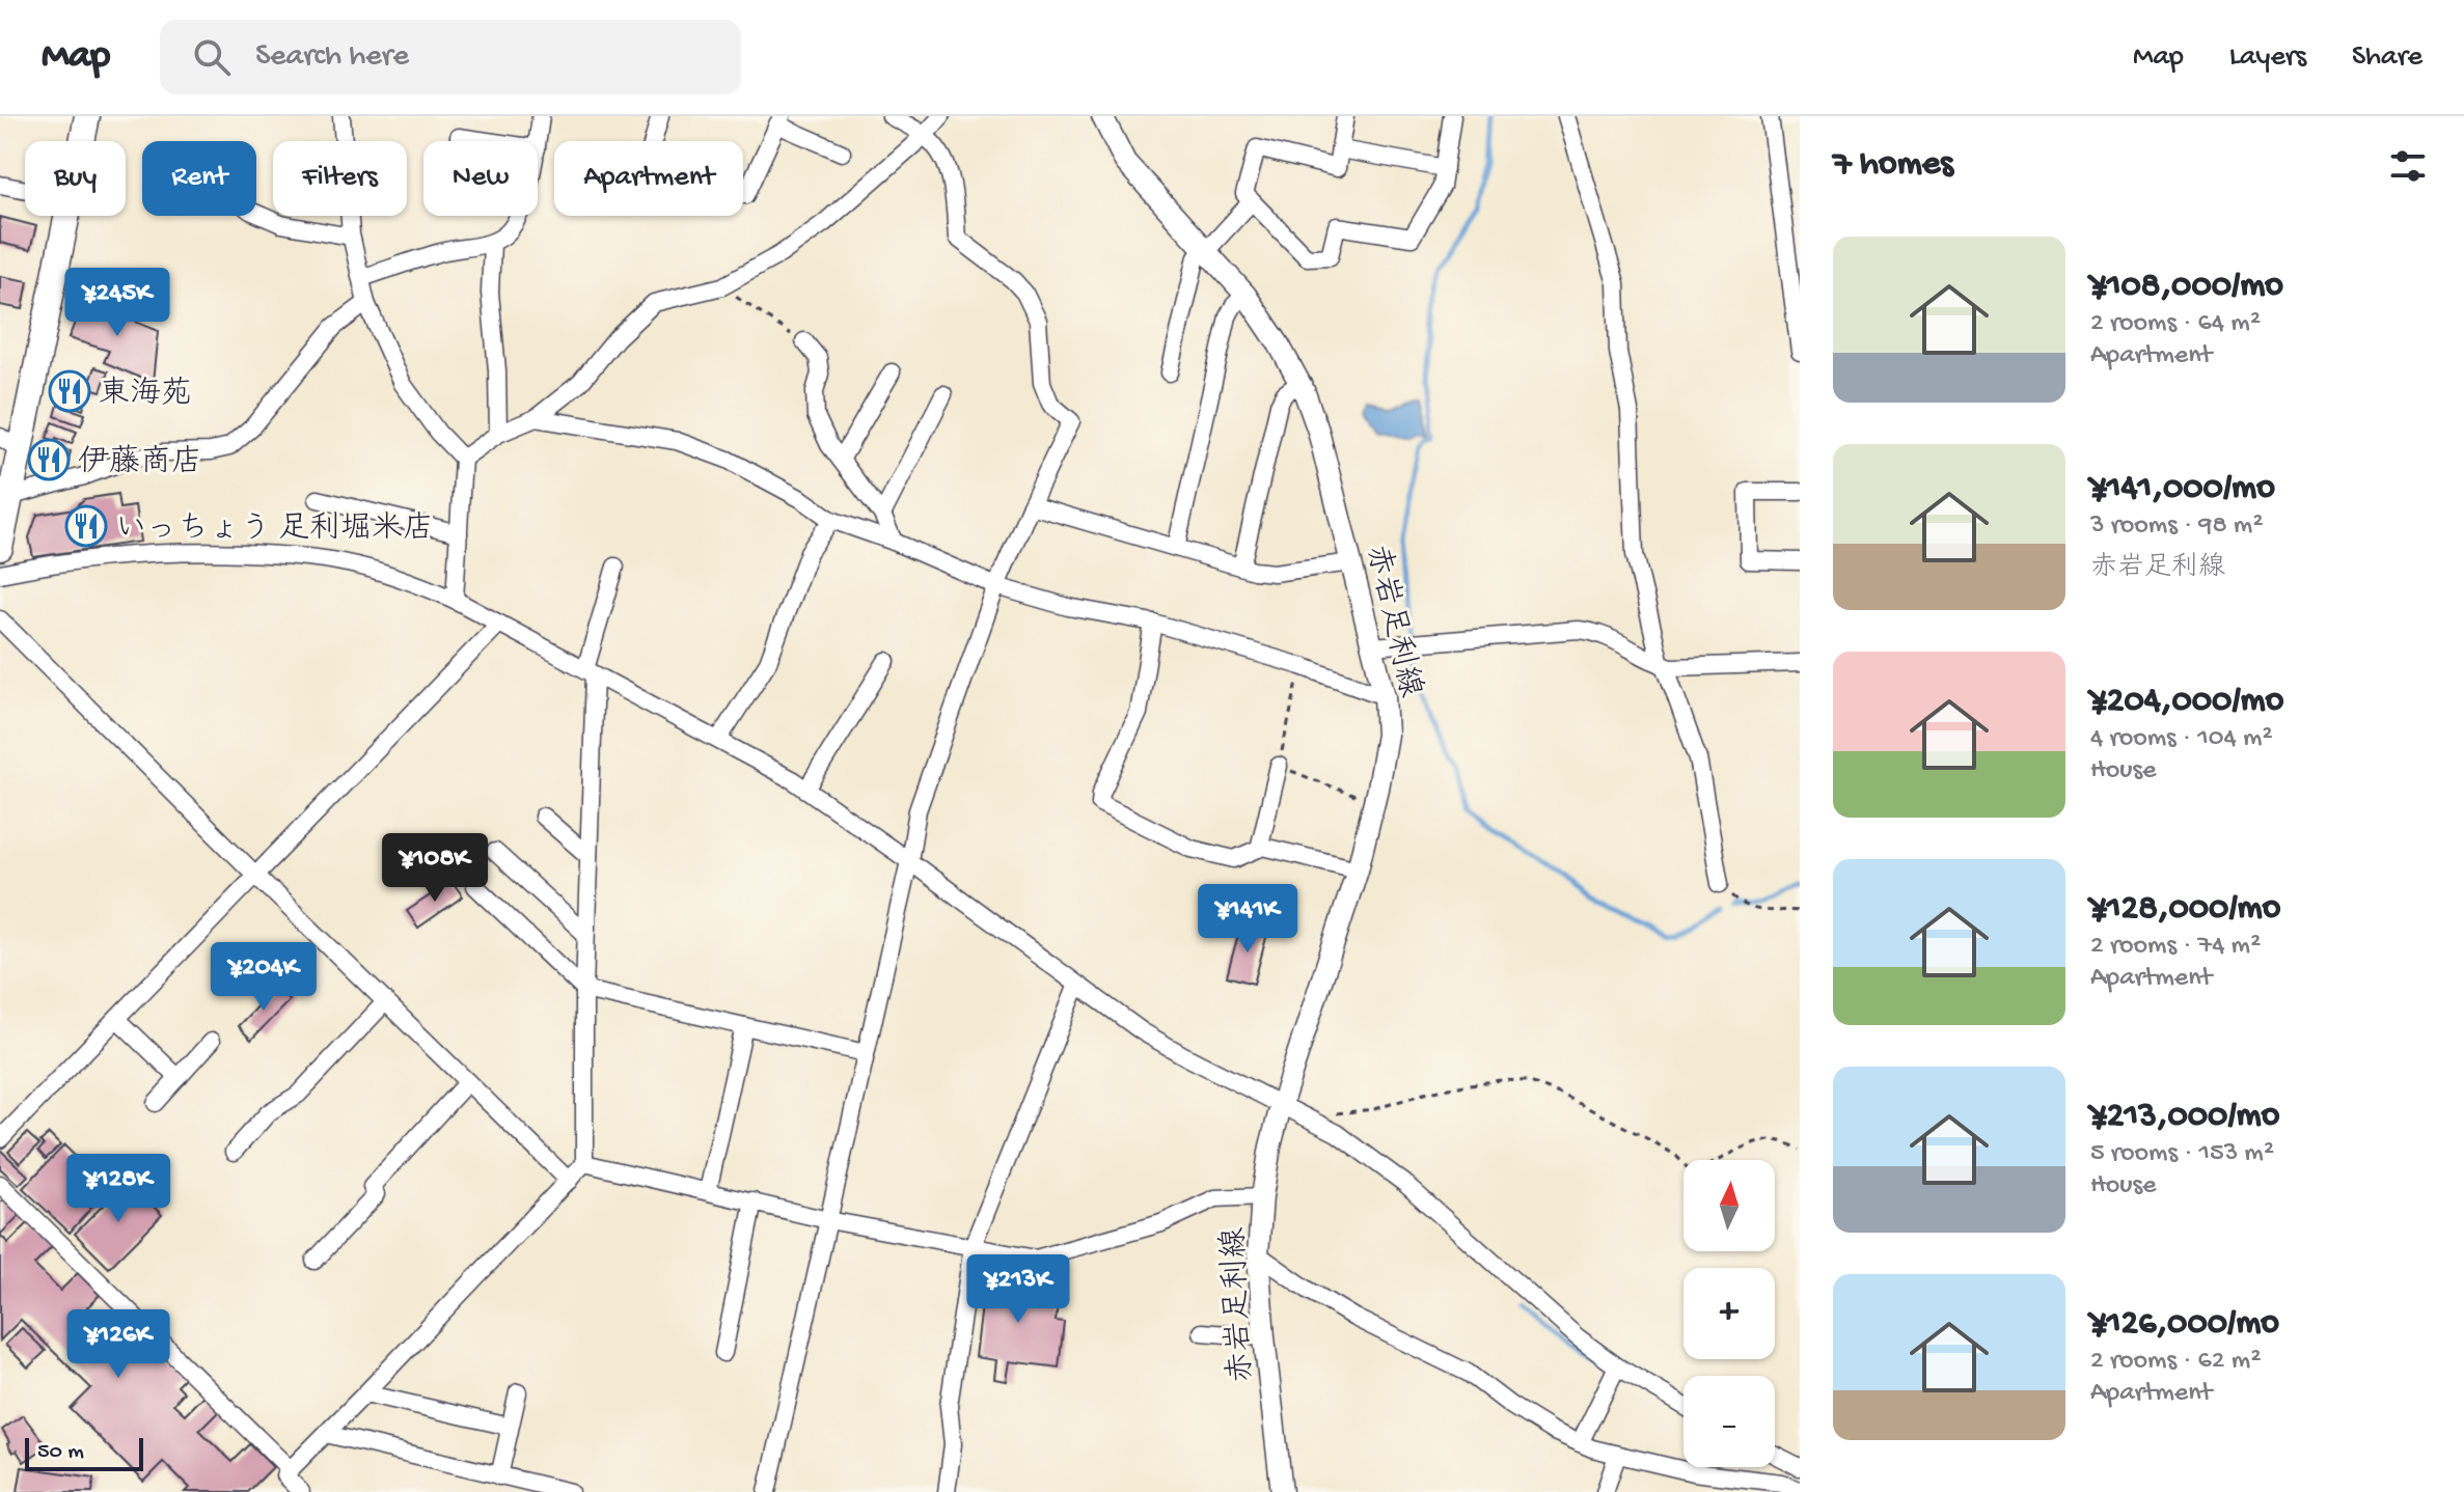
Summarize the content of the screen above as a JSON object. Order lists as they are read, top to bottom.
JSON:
{
  "streets": {
    "main road": ["赤岩足利線"]
  },
  "places": {
    "restaurant": ["東海苑", "伊藤商店", "いっちょう 足利堀米店"]
  },
  "scale_bar": "50 m",
  "north": "top",
  "page": {
    "header": "Map",
    "search": "Search here",
    "nav": ["Map", "Layers", "Share"],
    "heading": "7 homes",
    "chip": [
      "Buy",
      "Rent",
      "Filters",
      "New",
      "Apartment"
    ],
    "list": [
      {
        "name": "¥108,000/mo",
        "note": "2 rooms · 64 m² · Apartment"
      },
      {
        "name": "¥141,000/mo",
        "note": "3 rooms · 98 m² · 赤岩足利線"
      },
      {
        "name": "¥204,000/mo",
        "note": "4 rooms · 104 m² · House"
      },
      {
        "name": "¥128,000/mo",
        "note": "2 rooms · 74 m² · Apartment"
      },
      {
        "name": "¥213,000/mo",
        "note": "5 rooms · 153 m² · House"
      },
      {
        "name": "¥126,000/mo",
        "note": "2 rooms · 62 m² · Apartment"
      }
    ],
    "price": [
      "¥245K",
      "¥108K",
      "¥141K",
      "¥204K",
      "¥128K",
      "¥213K",
      "¥126K"
    ],
    "map_buttons": ["+", "−"],
    "scale": "50 m"
  }
}
